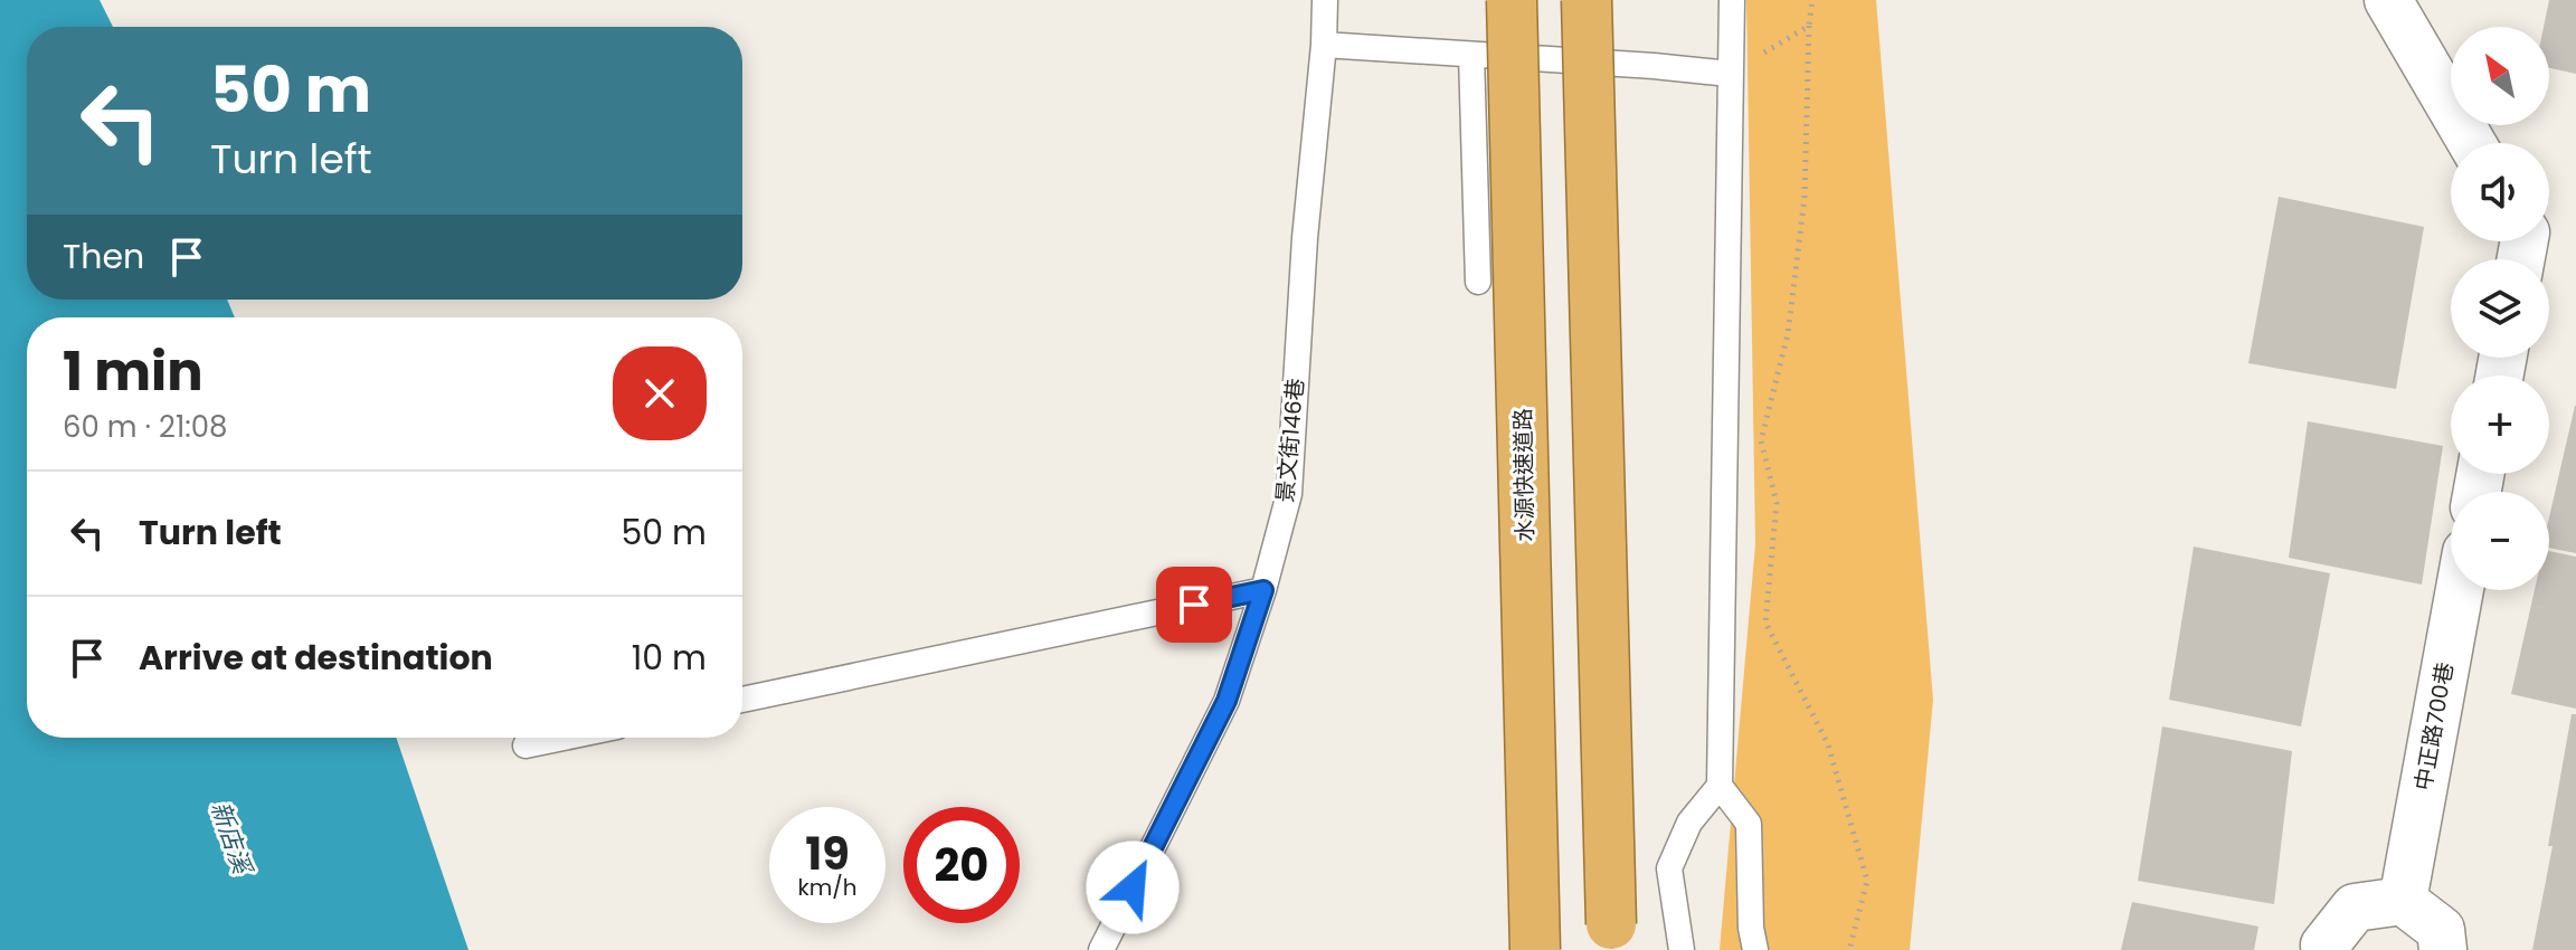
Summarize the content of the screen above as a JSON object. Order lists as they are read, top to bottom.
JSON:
{
  "streets": {
    "highway": ["水源快速道路"],
    "street": ["中正路700巷"],
    "lane": ["景文街146巷"]
  },
  "water": ["新店溪"],
  "north": "top left",
  "page": {
    "map_buttons": ["+", "−"],
    "turn": ["50 m", "Turn left"],
    "then": "Then",
    "heading": ["1 min", "60 m · 21:08"],
    "list": [
      {
        "name": "Turn left",
        "value": "50 m"
      },
      {
        "name": "Arrive at destination",
        "value": "10 m"
      }
    ],
    "speed": "19 km/h",
    "limit": "20"
  }
}
